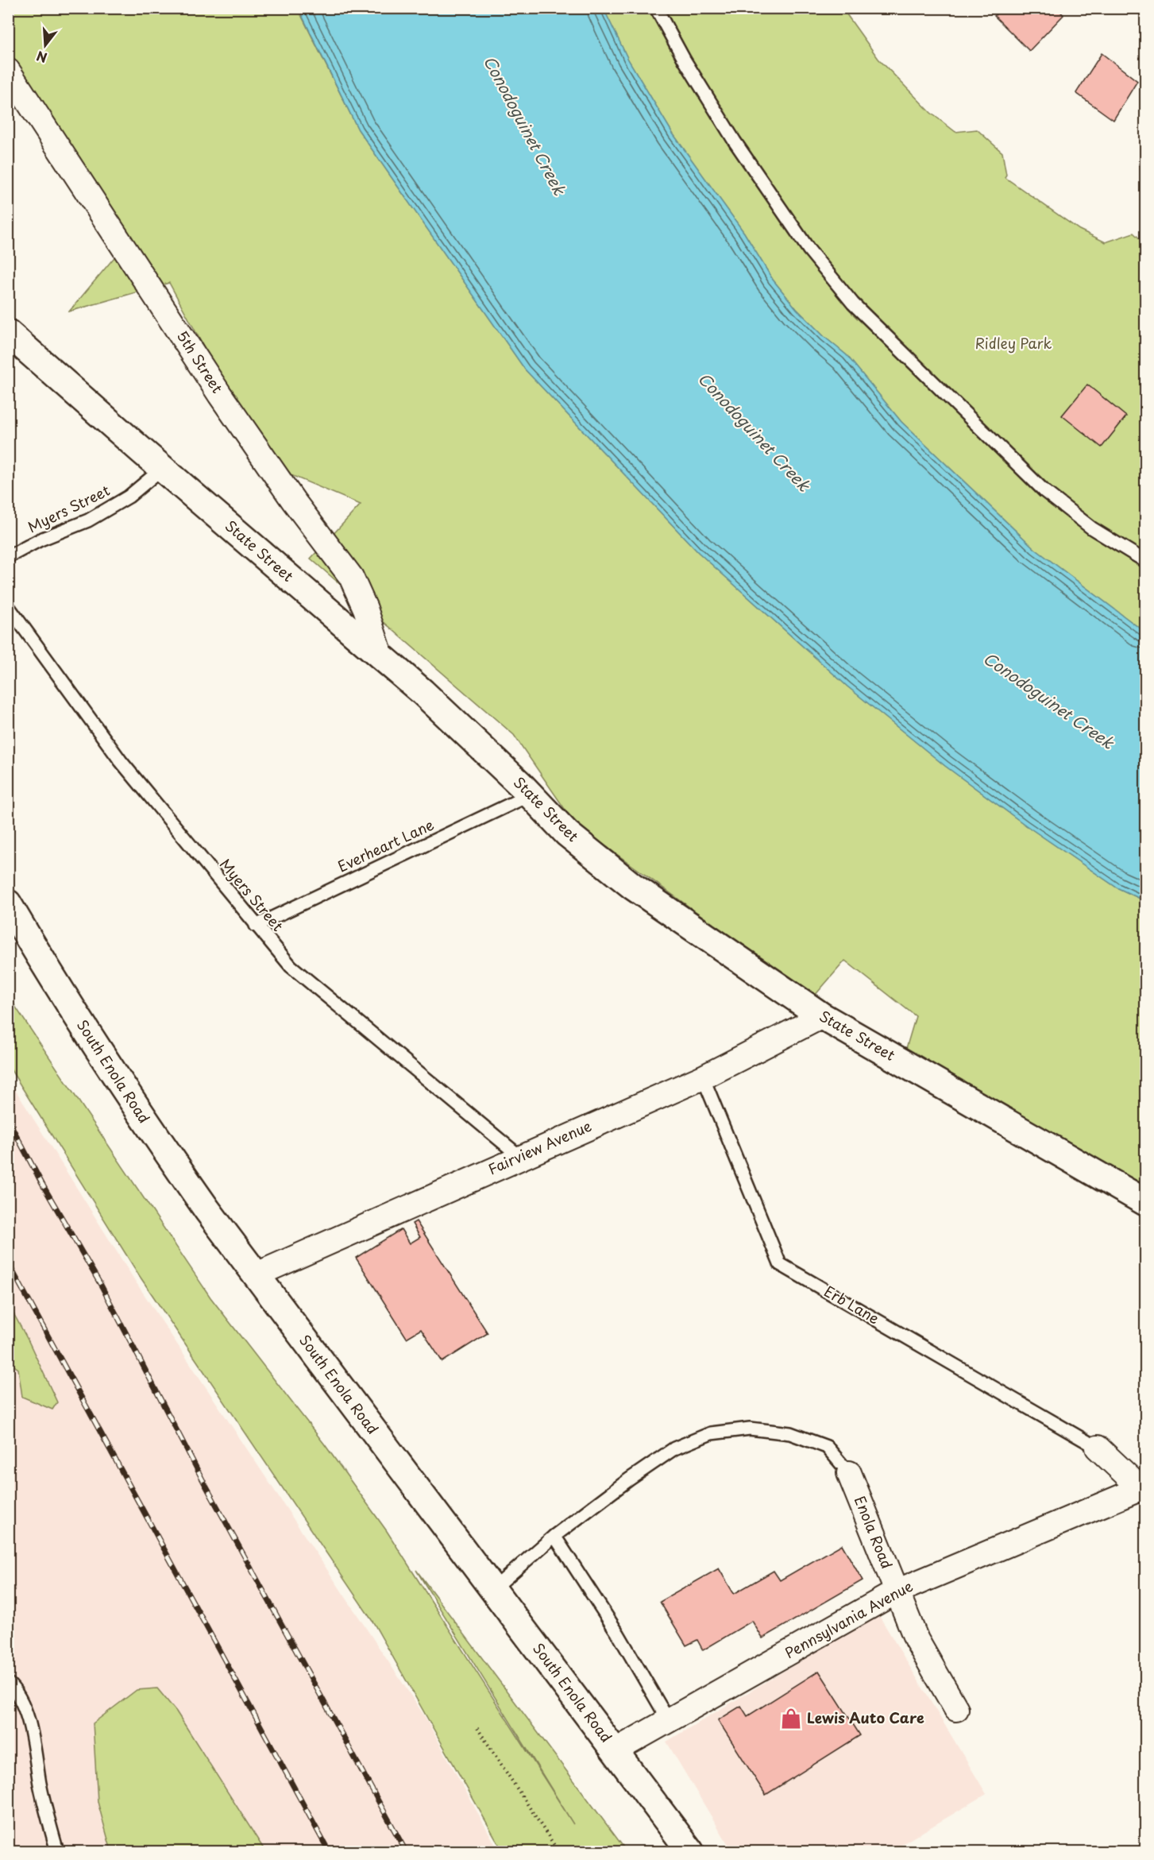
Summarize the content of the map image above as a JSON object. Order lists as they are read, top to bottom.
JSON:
{
  "streets": {
    "main road": ["State Street", "South Enola Road"],
    "street": [
      "5th Street",
      "Fairview Avenue",
      "Erb Lane",
      "Enola Road",
      "Pennsylvania Avenue"
    ],
    "lane": ["Myers Street", "Everheart Lane"]
  },
  "crossings": [
    ["5th Street", "State Street"],
    ["Myers Street", "State Street"],
    ["Myers Street", "Everheart Lane"],
    ["Myers Street", "Fairview Avenue"],
    ["State Street", "Everheart Lane"],
    ["State Street", "Fairview Avenue"],
    ["South Enola Road", "Fairview Avenue"],
    ["South Enola Road", "Pennsylvania Avenue"],
    ["Fairview Avenue", "Erb Lane"],
    ["Erb Lane", "Pennsylvania Avenue"],
    ["Enola Road", "Pennsylvania Avenue"]
  ],
  "water": ["Conodoguinet Creek"],
  "parks": ["Ridley Park"],
  "places": {
    "shop": ["Lewis Auto Care"]
  },
  "north": "bottom"
}
